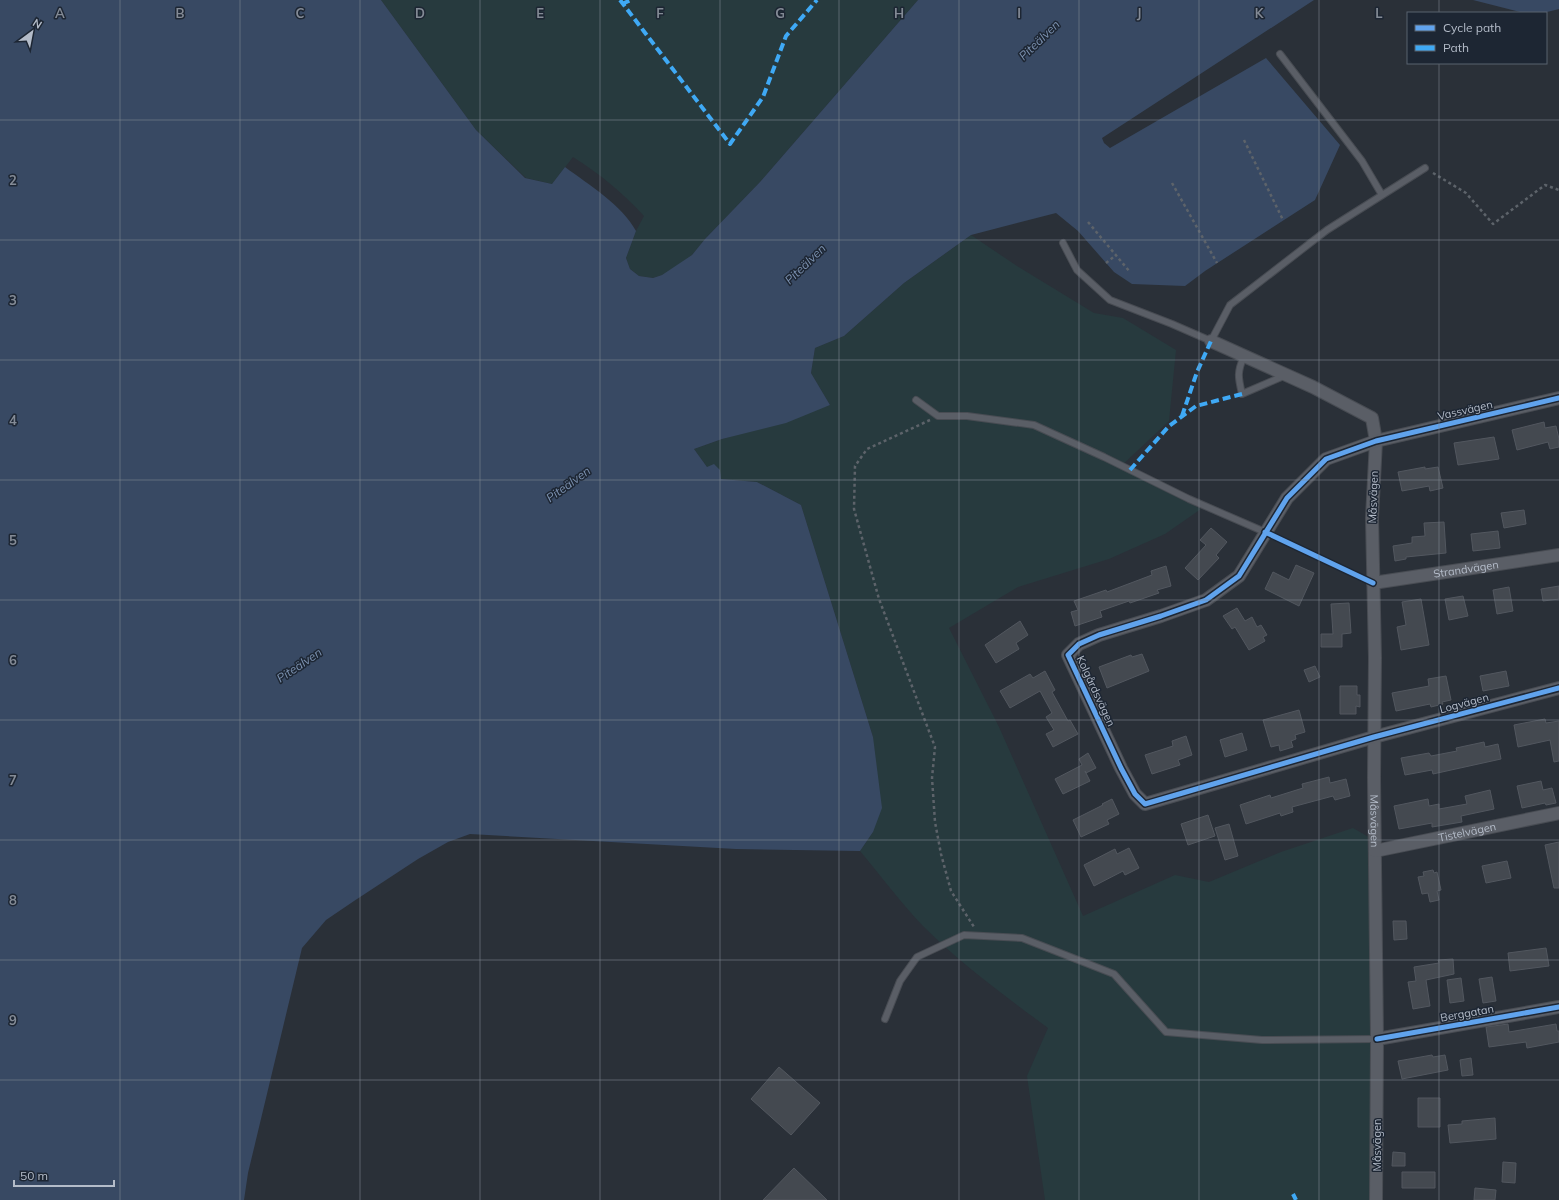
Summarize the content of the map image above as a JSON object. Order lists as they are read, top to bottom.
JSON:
{
  "streets": {
    "street": [
      "Vassvägen",
      "Måsvägen",
      "Strandvägen",
      "Kolgårdsvägen",
      "Logvägen",
      "Tistelvägen",
      "Berggatan"
    ]
  },
  "crossings": [
    ["Vassvägen", "Måsvägen"],
    ["Vassvägen", "Kolgårdsvägen"],
    ["Måsvägen", "Strandvägen"],
    ["Måsvägen", "Kolgårdsvägen"],
    ["Måsvägen", "Logvägen"],
    ["Måsvägen", "Tistelvägen"],
    ["Måsvägen", "Berggatan"],
    ["Kolgårdsvägen", "Logvägen"]
  ],
  "water": ["Piteälven"],
  "legend": ["Cycle path", "Path"],
  "scale_bar": "50 m",
  "north": "top right",
  "grid": {
    "columns": [
      "A",
      "B",
      "C",
      "D",
      "E",
      "F",
      "G",
      "H",
      "I",
      "J",
      "K",
      "L"
    ],
    "rows": [
      "2",
      "3",
      "4",
      "5",
      "6",
      "7",
      "8",
      "9"
    ]
  }
}
